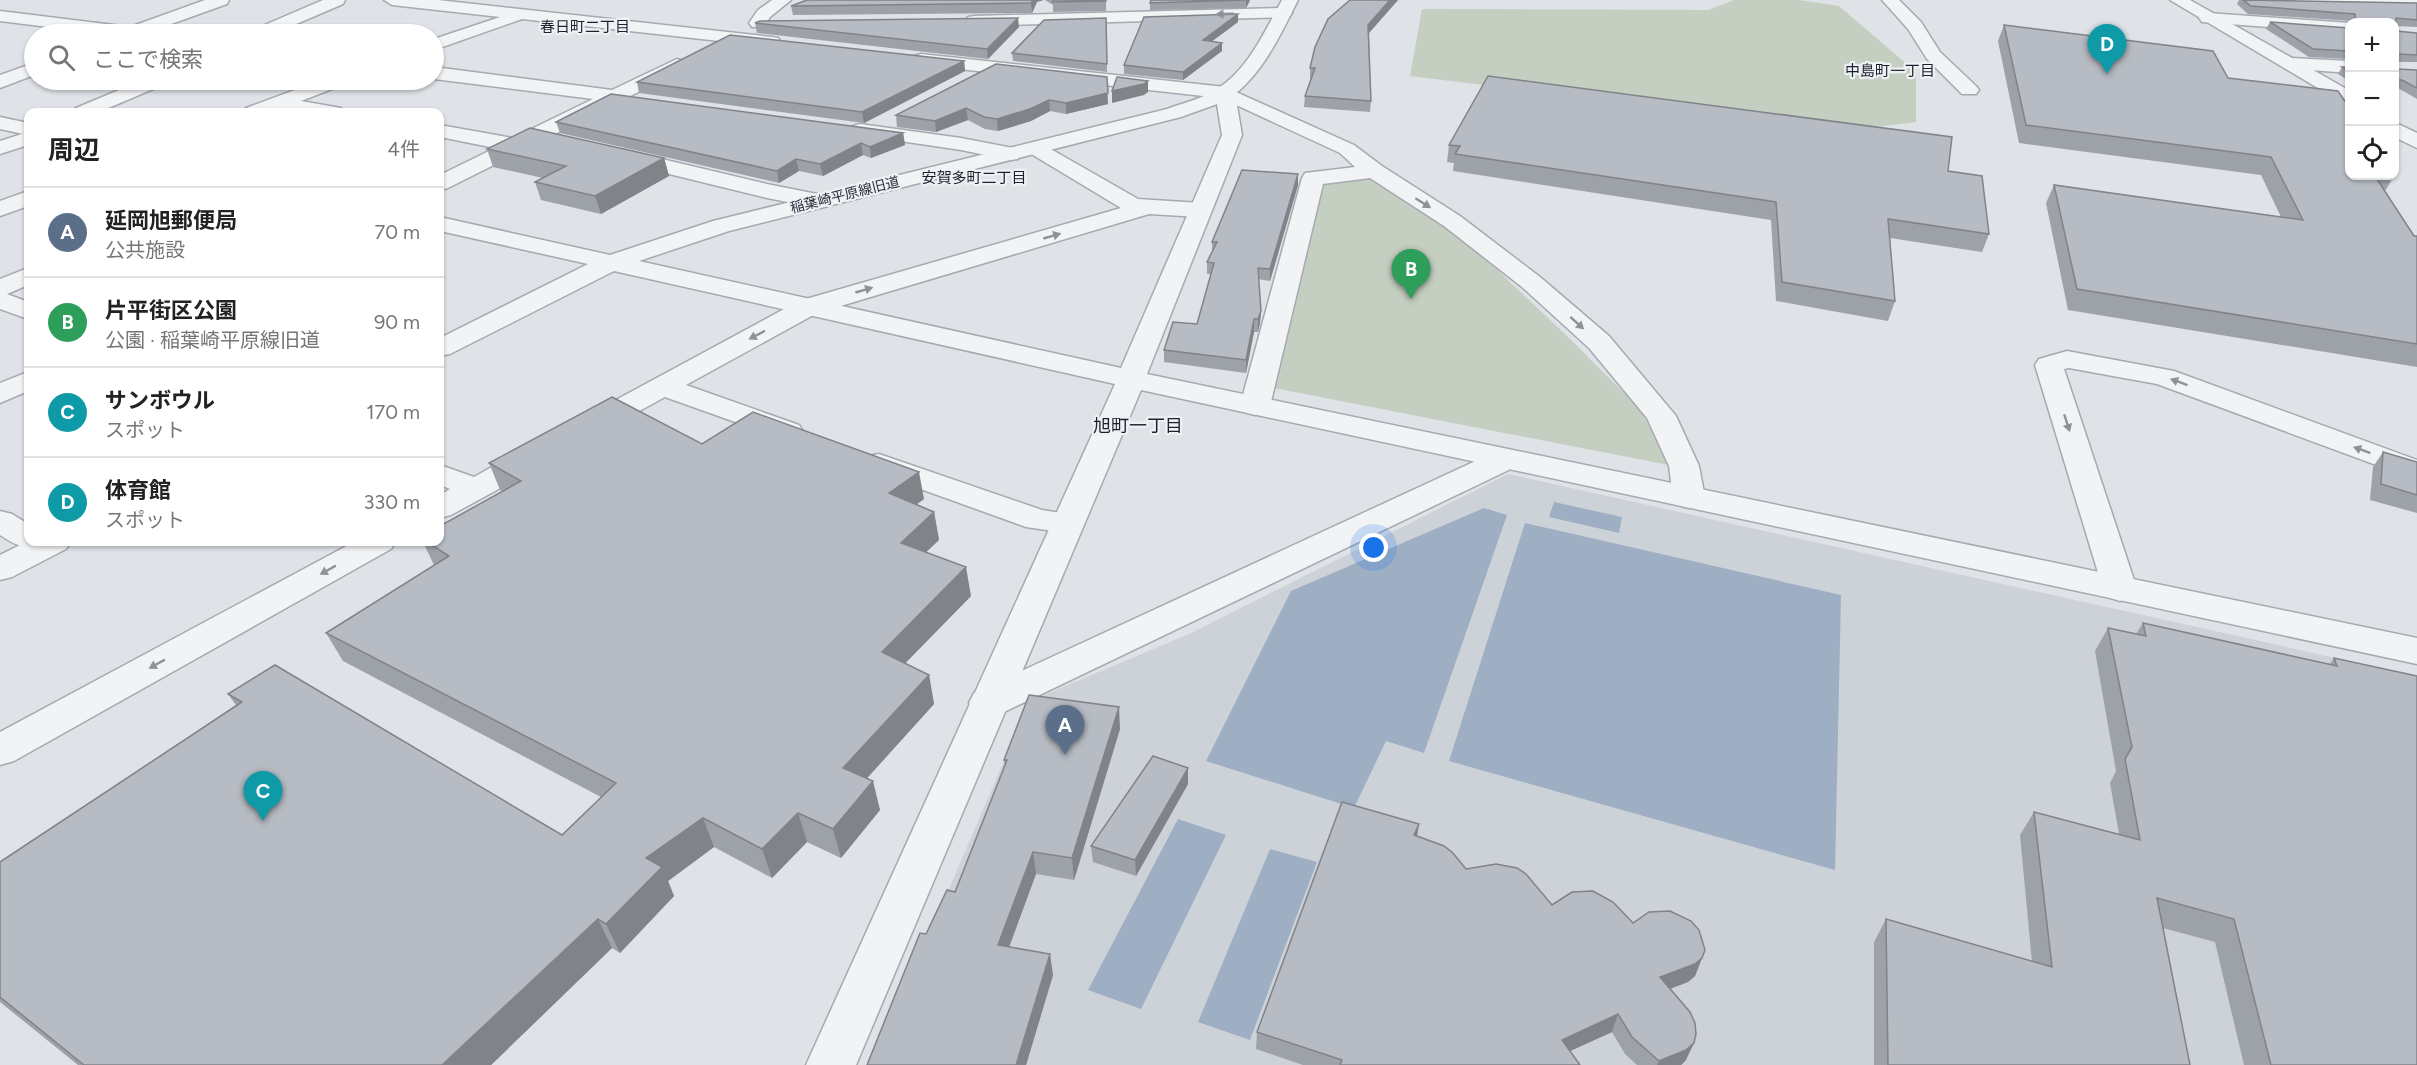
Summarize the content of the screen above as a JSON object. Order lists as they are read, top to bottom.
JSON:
{
  "streets": {
    "street": ["稲葉崎平原線旧道"]
  },
  "districts": [
    "春日町二丁目",
    "中島町一丁目",
    "安賀多町二丁目",
    "旭町一丁目"
  ],
  "page": {
    "map_buttons": ["+", "−"],
    "pins": [
      "D",
      "B",
      "A",
      "C"
    ],
    "search": "ここで検索",
    "heading": ["周辺", "4件"],
    "list": [
      {
        "mark": "A",
        "name": "延岡旭郵便局",
        "note": "公共施設",
        "value": "70 m"
      },
      {
        "mark": "B",
        "name": "片平街区公園",
        "note": "公園 · 稲葉崎平原線旧道",
        "value": "90 m"
      },
      {
        "mark": "C",
        "name": "サンボウル",
        "note": "スポット",
        "value": "170 m"
      },
      {
        "mark": "D",
        "name": "体育館",
        "note": "スポット",
        "value": "330 m"
      }
    ]
  }
}
